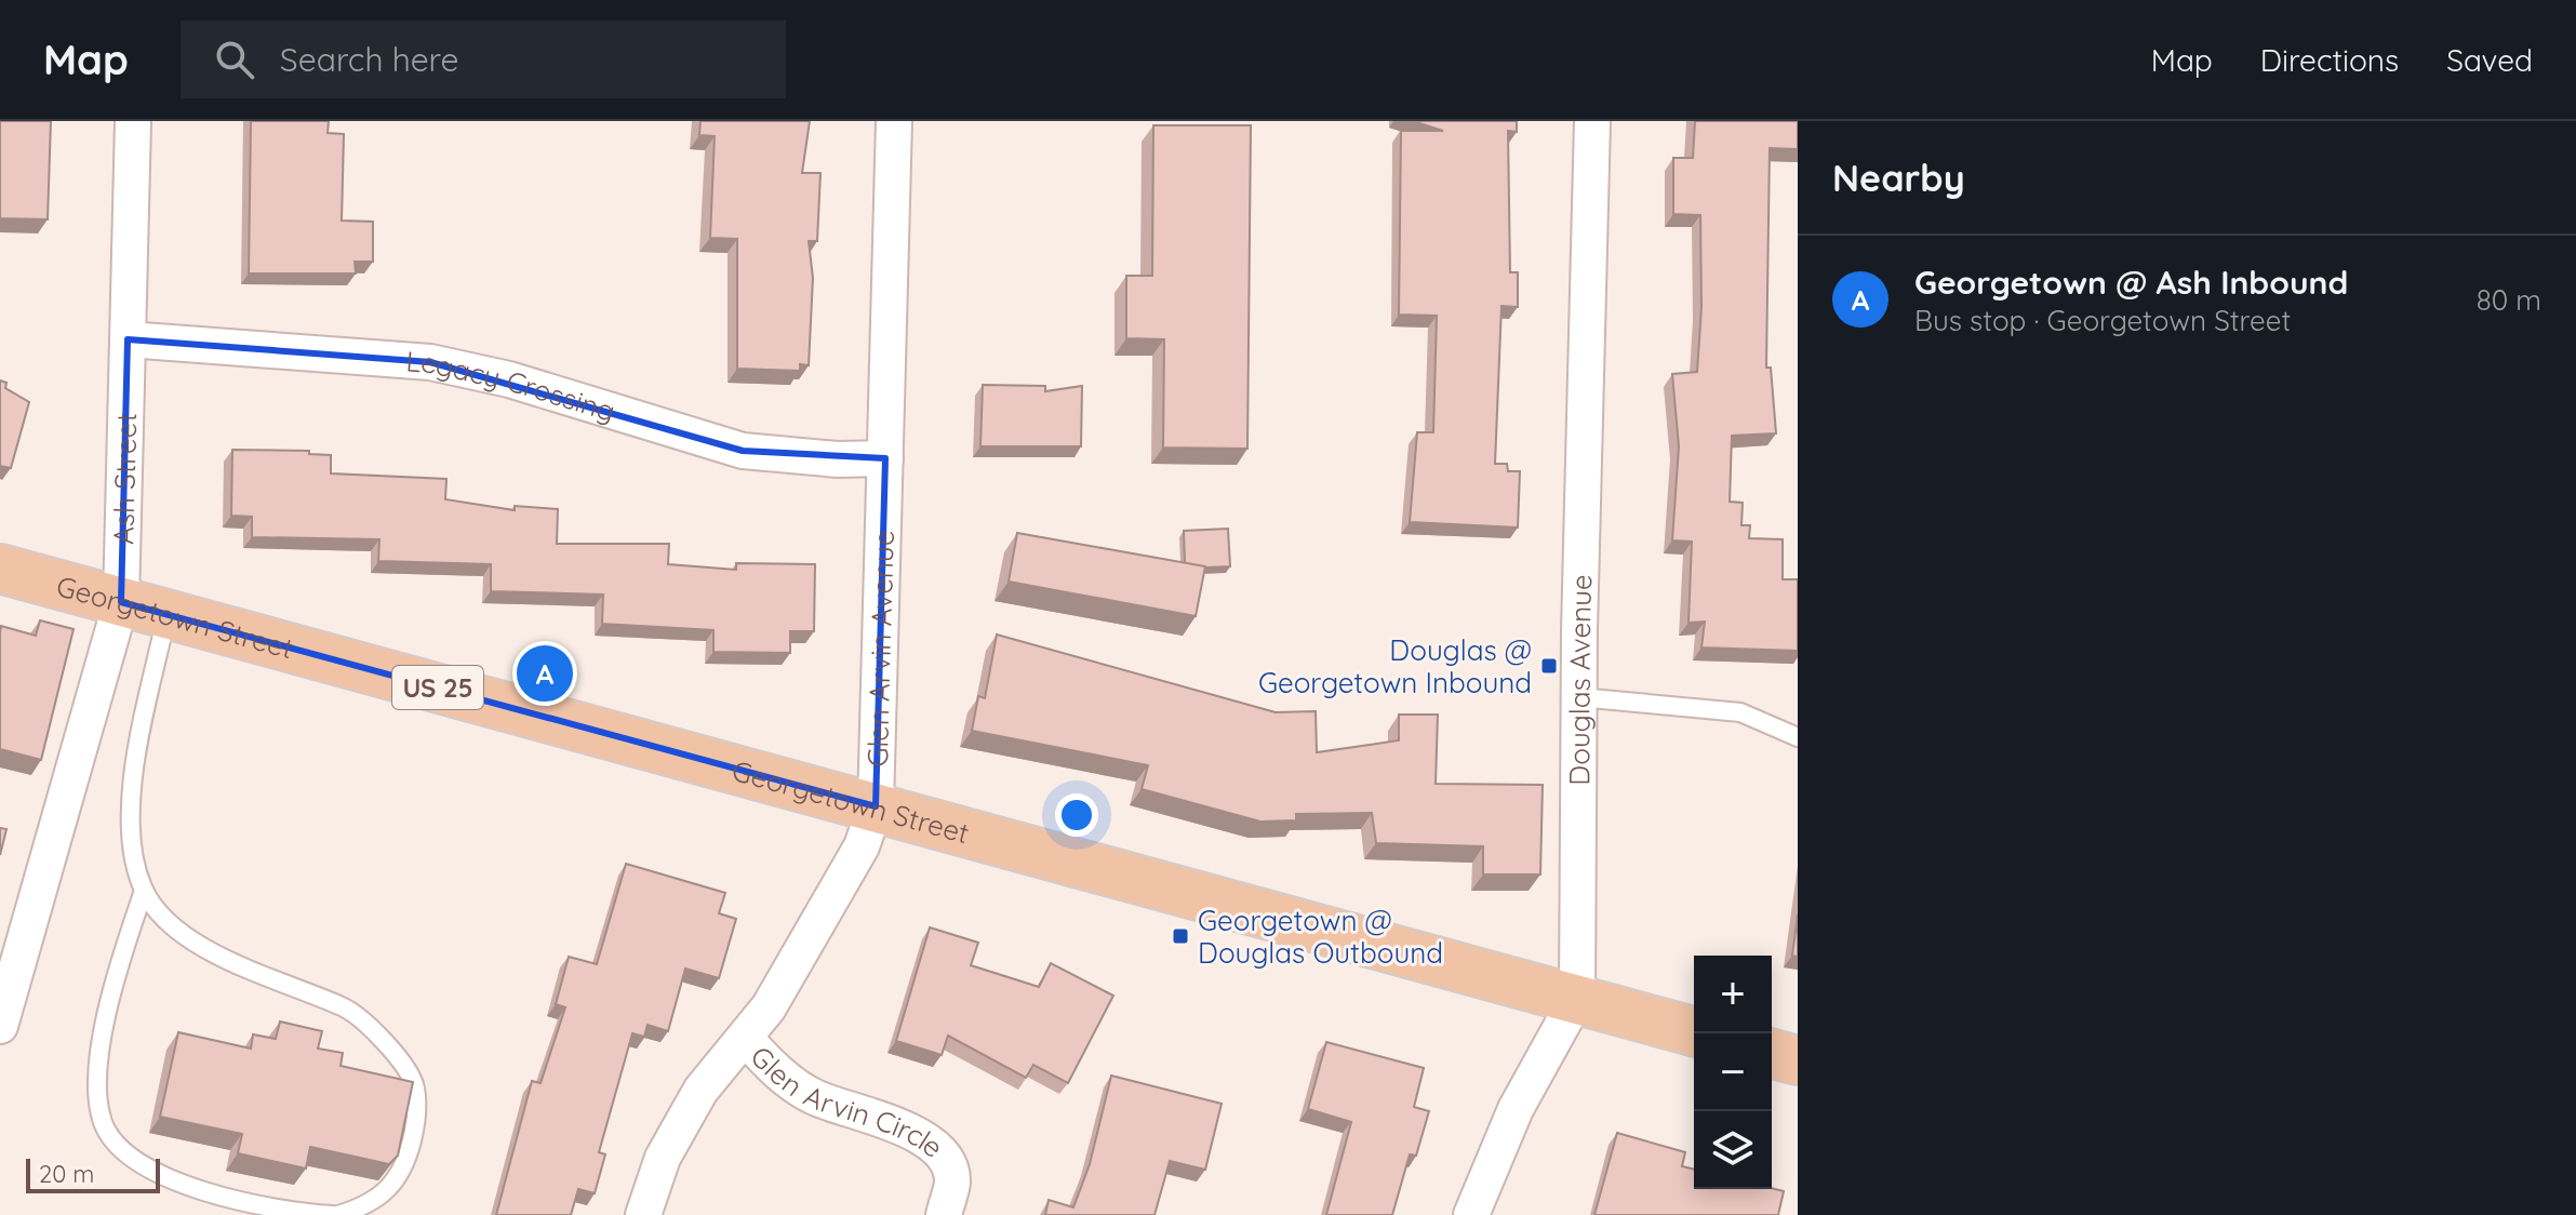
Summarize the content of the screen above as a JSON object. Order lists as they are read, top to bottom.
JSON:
{
  "streets": {
    "main road": ["Georgetown Street", "US 25"],
    "street": [
      "Legacy Crossing",
      "Ash Street",
      "Glen Arvin Avenue",
      "Douglas Avenue",
      "Glen Arvin Circle"
    ]
  },
  "crossings": [
    ["Legacy Crossing", "Ash Street"],
    ["Legacy Crossing", "Glen Arvin Avenue"],
    ["Ash Street", "Georgetown Street"],
    ["Georgetown Street", "Glen Arvin Avenue"],
    ["Georgetown Street", "Douglas Avenue"],
    ["Glen Arvin Avenue", "Glen Arvin Circle"]
  ],
  "places": {
    "transit": ["Douglas @ Georgetown Inbound", "Georgetown @ Douglas Outbound"]
  },
  "scale_bar": "20 m",
  "page": {
    "header": "Map",
    "search": "Search here",
    "nav": ["Map", "Directions", "Saved"],
    "heading": "Nearby",
    "list": [
      {
        "mark": "A",
        "name": "Georgetown @ Ash Inbound",
        "note": "Bus stop · Georgetown Street",
        "value": "80 m"
      }
    ],
    "pins": "A",
    "map_buttons": ["+", "−"],
    "scale": "20 m"
  }
}
